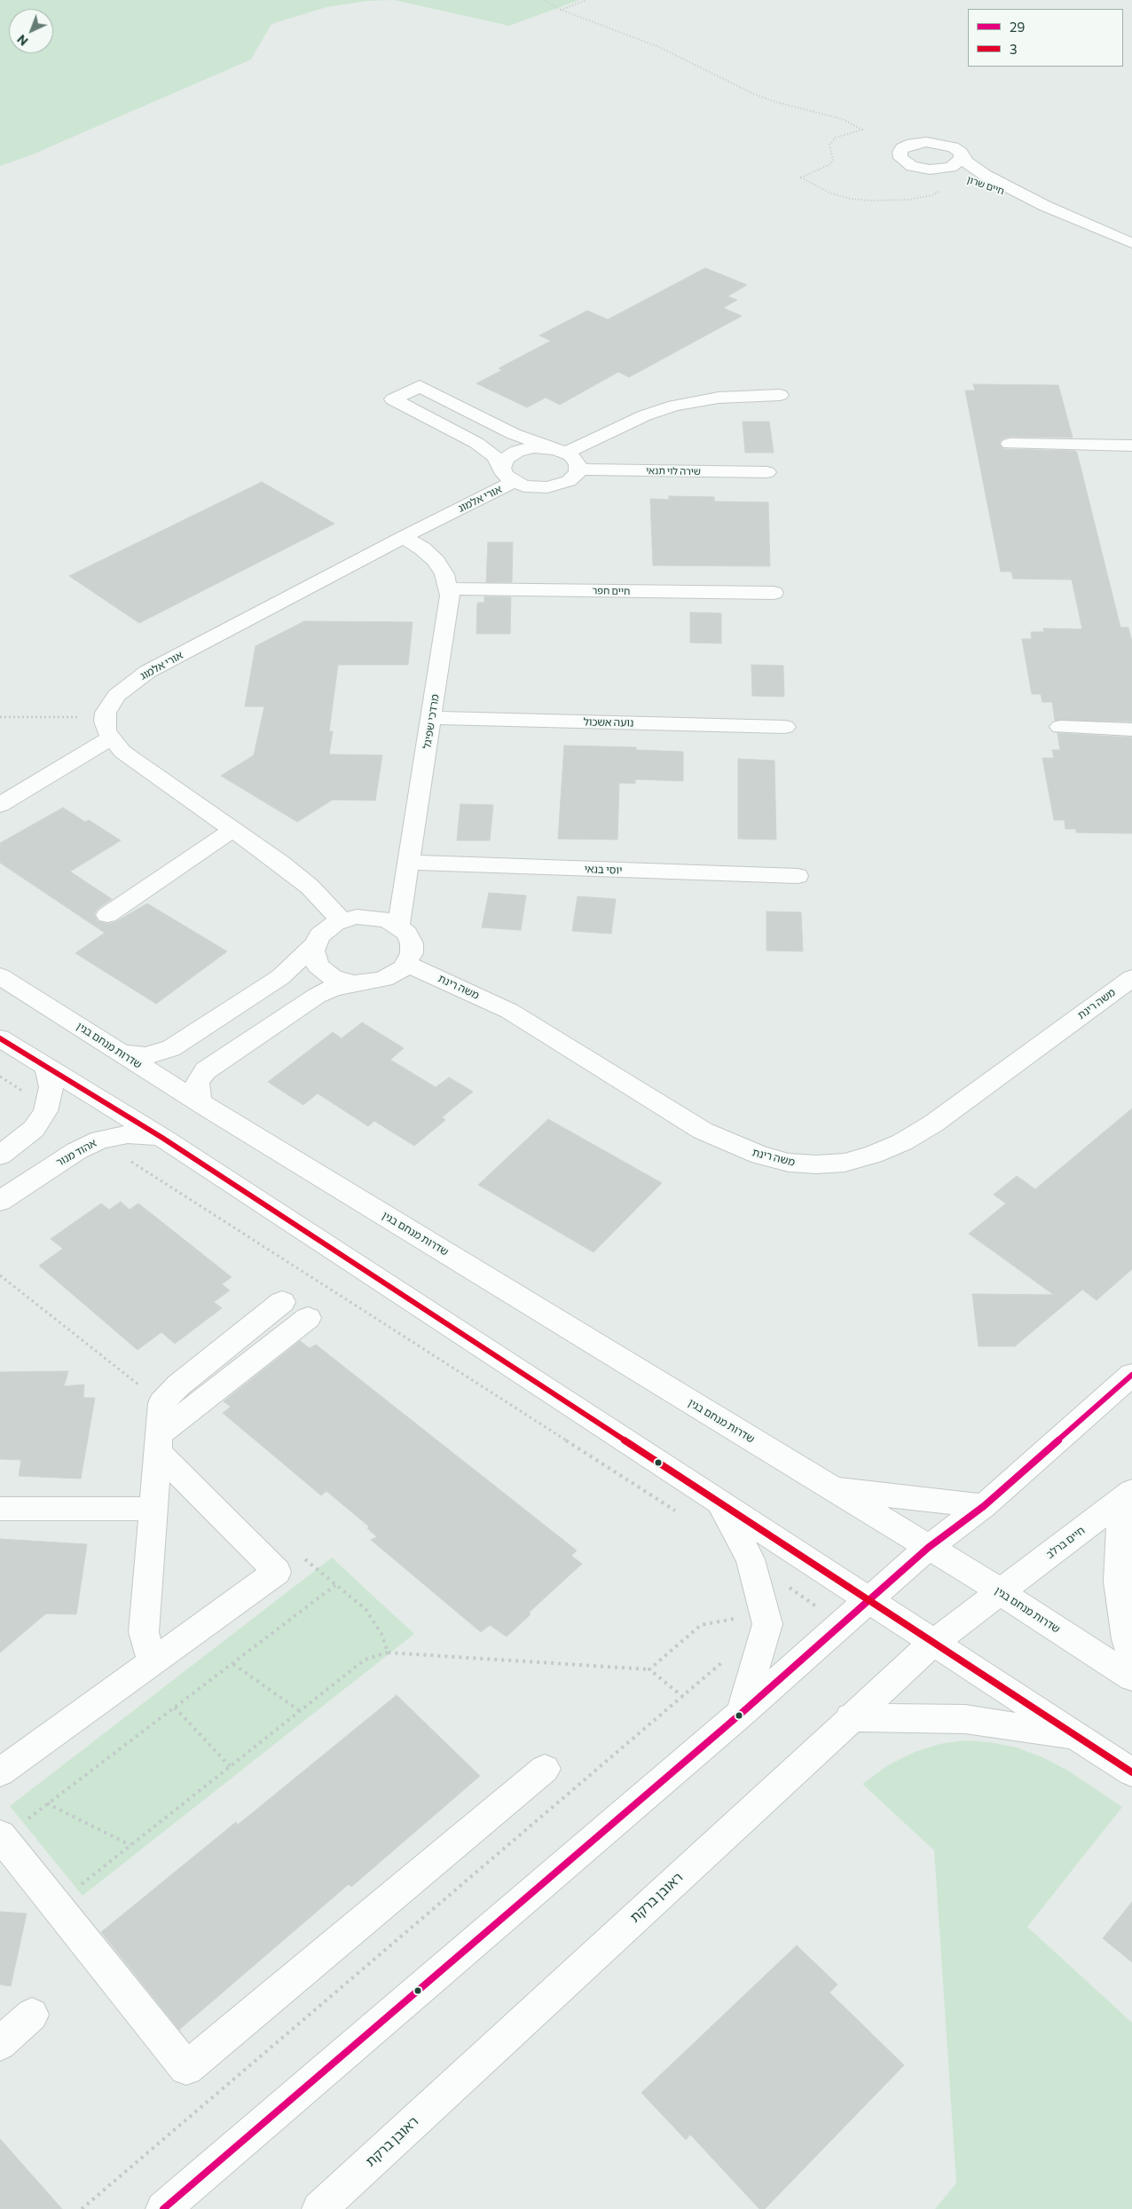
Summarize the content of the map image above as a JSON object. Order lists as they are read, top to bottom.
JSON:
{
  "streets": {
    "street": [
      "חיים שרון",
      "שירה לוי תנאי",
      "אורי אלמוג",
      "חיים חפר",
      "מרדכי שפיגל",
      "נועה אשכול",
      "יוסי בנאי",
      "משה רינת",
      "שדרות מנחם בגין",
      "אהוד מנור",
      "חיים ברלב",
      "ראובן ברקת"
    ]
  },
  "crossings": [
    ["אורי אלמוג", "מרדכי שפיגל"],
    ["חיים חפר", "מרדכי שפיגל"],
    ["מרדכי שפיגל", "נועה אשכול"],
    ["מרדכי שפיגל", "יוסי בנאי"],
    ["מרדכי שפיגל", "משה רינת"],
    ["שדרות מנחם בגין", "חיים ברלב"],
    ["שדרות מנחם בגין", "ראובן ברקת"],
    ["חיים ברלב", "ראובן ברקת"]
  ],
  "lines": ["transit line 3", "transit line 29"],
  "legend": ["29", "3"],
  "north": "bottom left"
}
